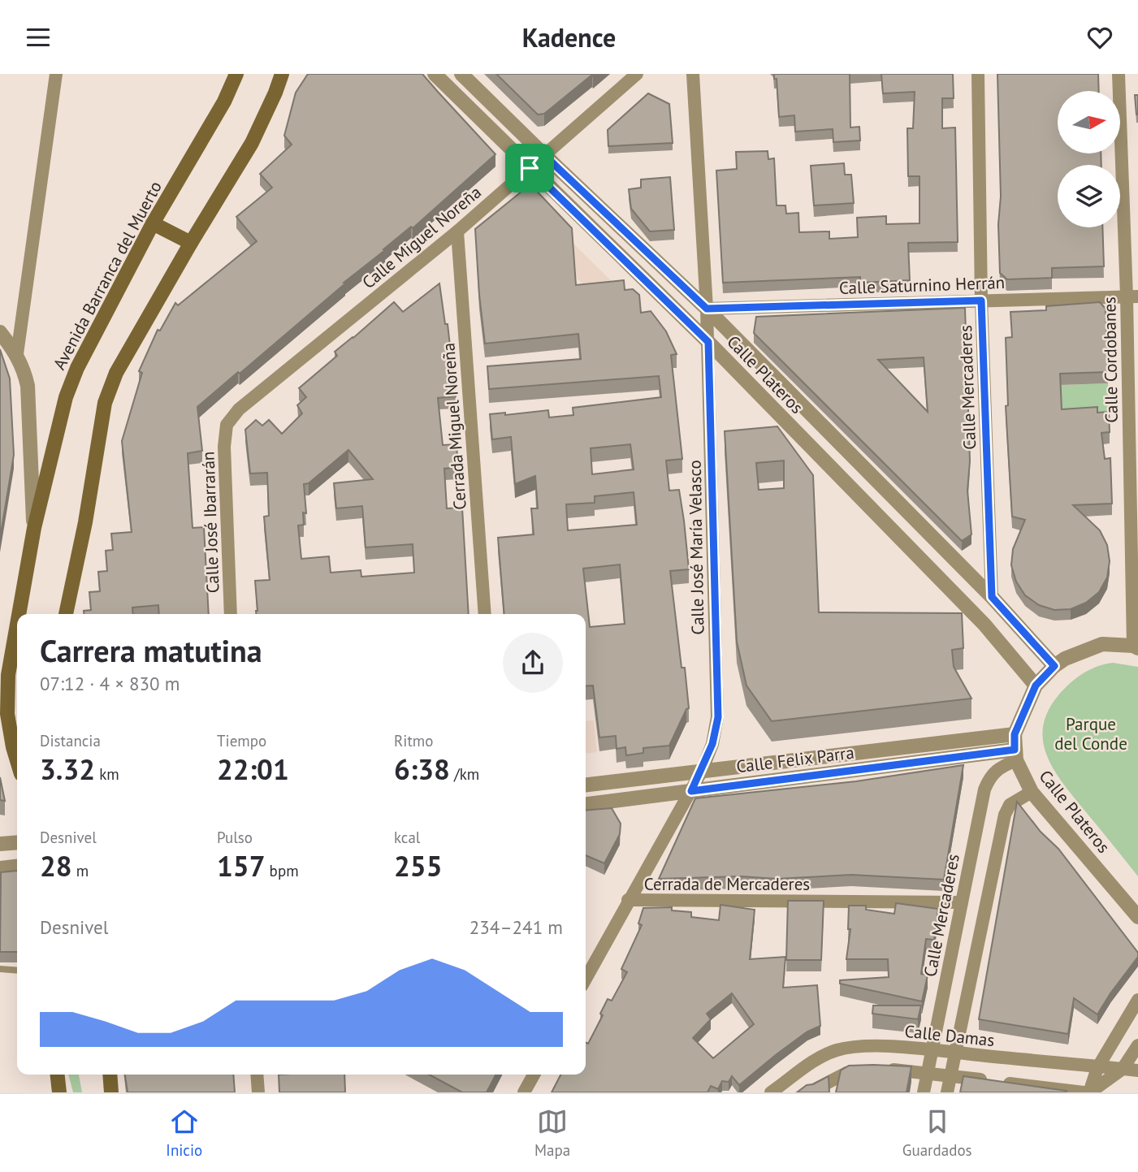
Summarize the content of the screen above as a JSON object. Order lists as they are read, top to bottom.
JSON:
{
  "streets": {
    "main road": ["Avenida Barranca del Muerto"],
    "street": [
      "Calle Miguel Noreña",
      "Calle Saturnino Herrán",
      "Calle Cordobanes",
      "Calle Plateros",
      "Calle Mercaderes",
      "Cerrada Miguel Noreña",
      "Calle José Ibarrarán",
      "Calle José María Velasco",
      "Calle Felix Parra",
      "Cerrada de Mercaderes",
      "Calle Damas"
    ]
  },
  "crossings": [
    ["Calle Miguel Noreña", "Calle Plateros"],
    ["Calle Miguel Noreña", "Cerrada Miguel Noreña"],
    ["Calle Miguel Noreña", "Calle José Ibarrarán"],
    ["Calle Saturnino Herrán", "Calle Cordobanes"],
    ["Calle Saturnino Herrán", "Calle Plateros"],
    ["Calle Saturnino Herrán", "Calle Mercaderes"],
    ["Calle Saturnino Herrán", "Calle José María Velasco"],
    ["Calle Cordobanes", "Calle Plateros"],
    ["Calle Plateros", "Calle Mercaderes"],
    ["Calle Plateros", "Calle José María Velasco"],
    ["Calle Plateros", "Calle Felix Parra"],
    ["Calle Mercaderes", "Calle Felix Parra"],
    ["Calle Mercaderes", "Cerrada de Mercaderes"],
    ["Calle Mercaderes", "Calle Damas"],
    ["Calle José María Velasco", "Calle Felix Parra"],
    ["Calle José María Velasco", "Cerrada de Mercaderes"]
  ],
  "parks": ["Parque del Conde"],
  "north": "right",
  "page": {
    "header": "Kadence",
    "heading": ["Carrera matutina", "07:12 · 4 × 830 m"],
    "stats": [
      ["Distancia", "3.32 km"],
      ["Tiempo", "22:01"],
      ["Ritmo", "6:38 /km"],
      ["Desnivel", "28 m"],
      ["Pulso", "157 bpm"],
      ["kcal", "255"]
    ],
    "chart": ["Desnivel", "234–241 m"],
    "tabs": ["Inicio", "Mapa", "Guardados"]
  }
}
